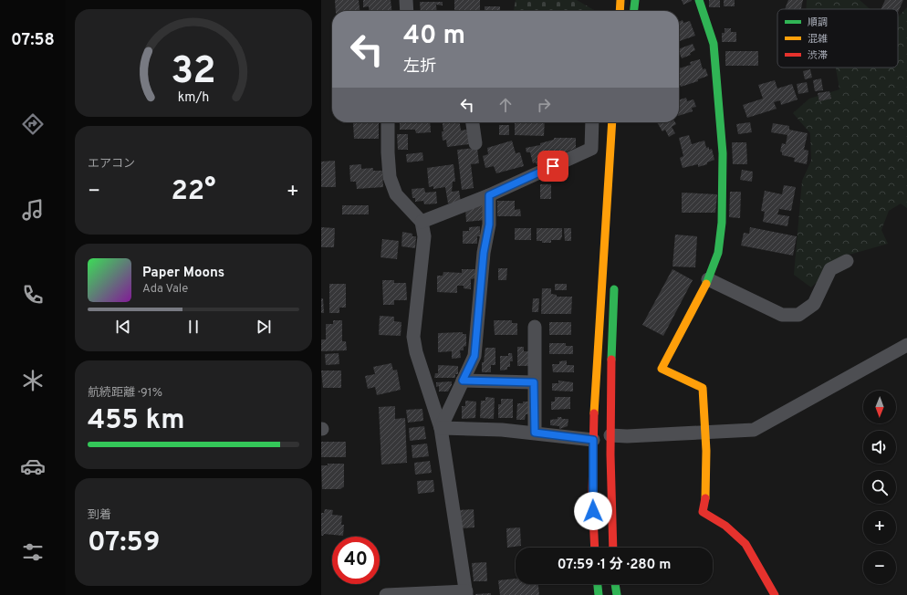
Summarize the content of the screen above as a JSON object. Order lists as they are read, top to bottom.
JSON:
{
  "legend": ["順調", "混雑", "渋滞"],
  "north": "bottom",
  "page": {
    "tabs": "07:58",
    "turn": ["40 m", "左折"],
    "tile": [
      "エアコン",
      ["航続距離 · 91%", "455 km"],
      ["到着", "07:59"]
    ],
    "heat": ["−", "22°", "+"],
    "song": ["Paper Moons", "Ada Vale"],
    "map_buttons": ["+", "−"],
    "limit": "40",
    "trip": "07:59 · 1 分 · 280 m",
    "gauge": ["32", "km/h"]
  }
}
